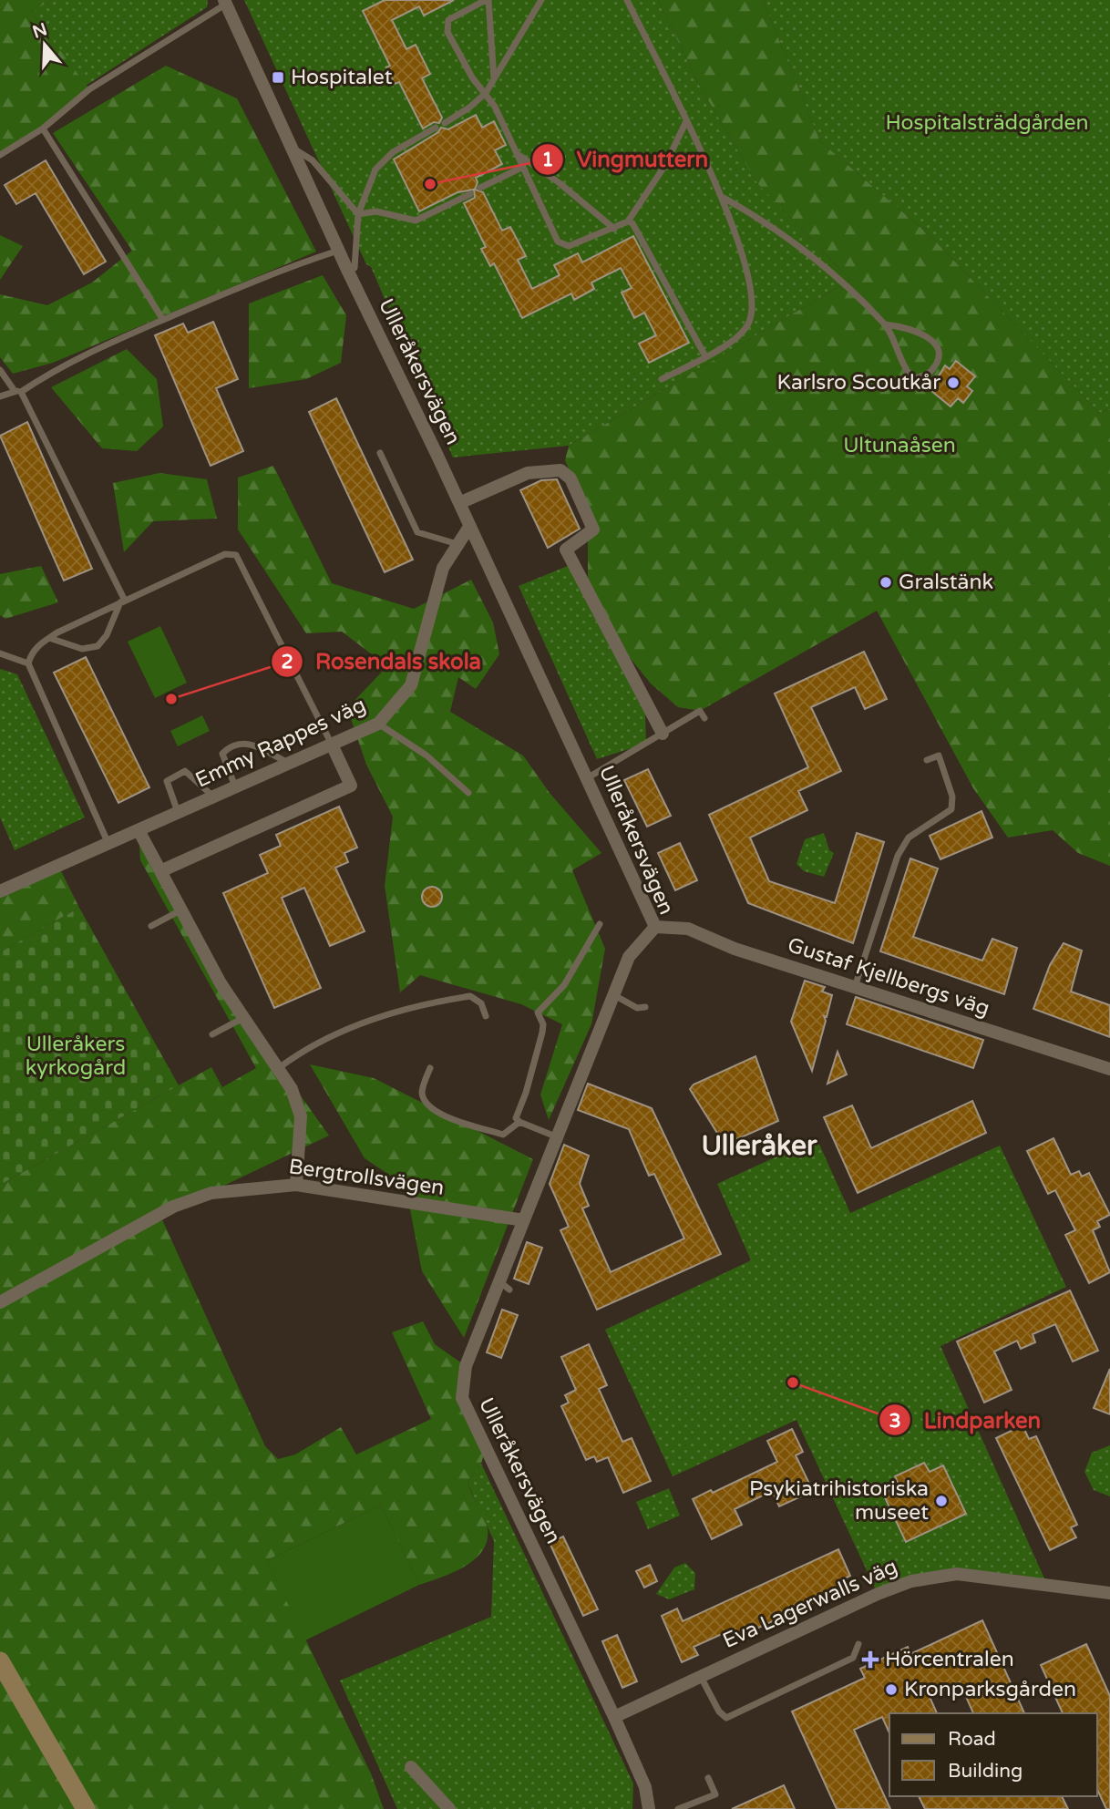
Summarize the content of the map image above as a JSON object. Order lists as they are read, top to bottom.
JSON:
{
  "streets": {
    "street": [
      "Ulleråkersvägen",
      "Emmy Rappes väg",
      "Gustaf Kjellbergs väg",
      "Bergtrollsvägen",
      "Eva Lagerwalls väg"
    ]
  },
  "crossings": [
    ["Ulleråkersvägen", "Emmy Rappes väg"],
    ["Ulleråkersvägen", "Gustaf Kjellbergs väg"],
    ["Ulleråkersvägen", "Bergtrollsvägen"],
    ["Ulleråkersvägen", "Eva Lagerwalls väg"]
  ],
  "districts": ["Ulleråker"],
  "parks": ["Hospitalsträdgården", "Ultunaåsen", "Ulleråkers kyrkogård"],
  "places": {
    "transit": ["Hospitalet"],
    "other": [
      "Vingmuttern",
      "Karlsro Scoutkår",
      "Gralstänk",
      "Rosendals skola",
      "Lindparken",
      "Psykiatrihistoriska museet",
      "Kronparksgården"
    ],
    "health": ["Hörcentralen"]
  },
  "legend": ["Road", "Building"],
  "north": "top"
}
